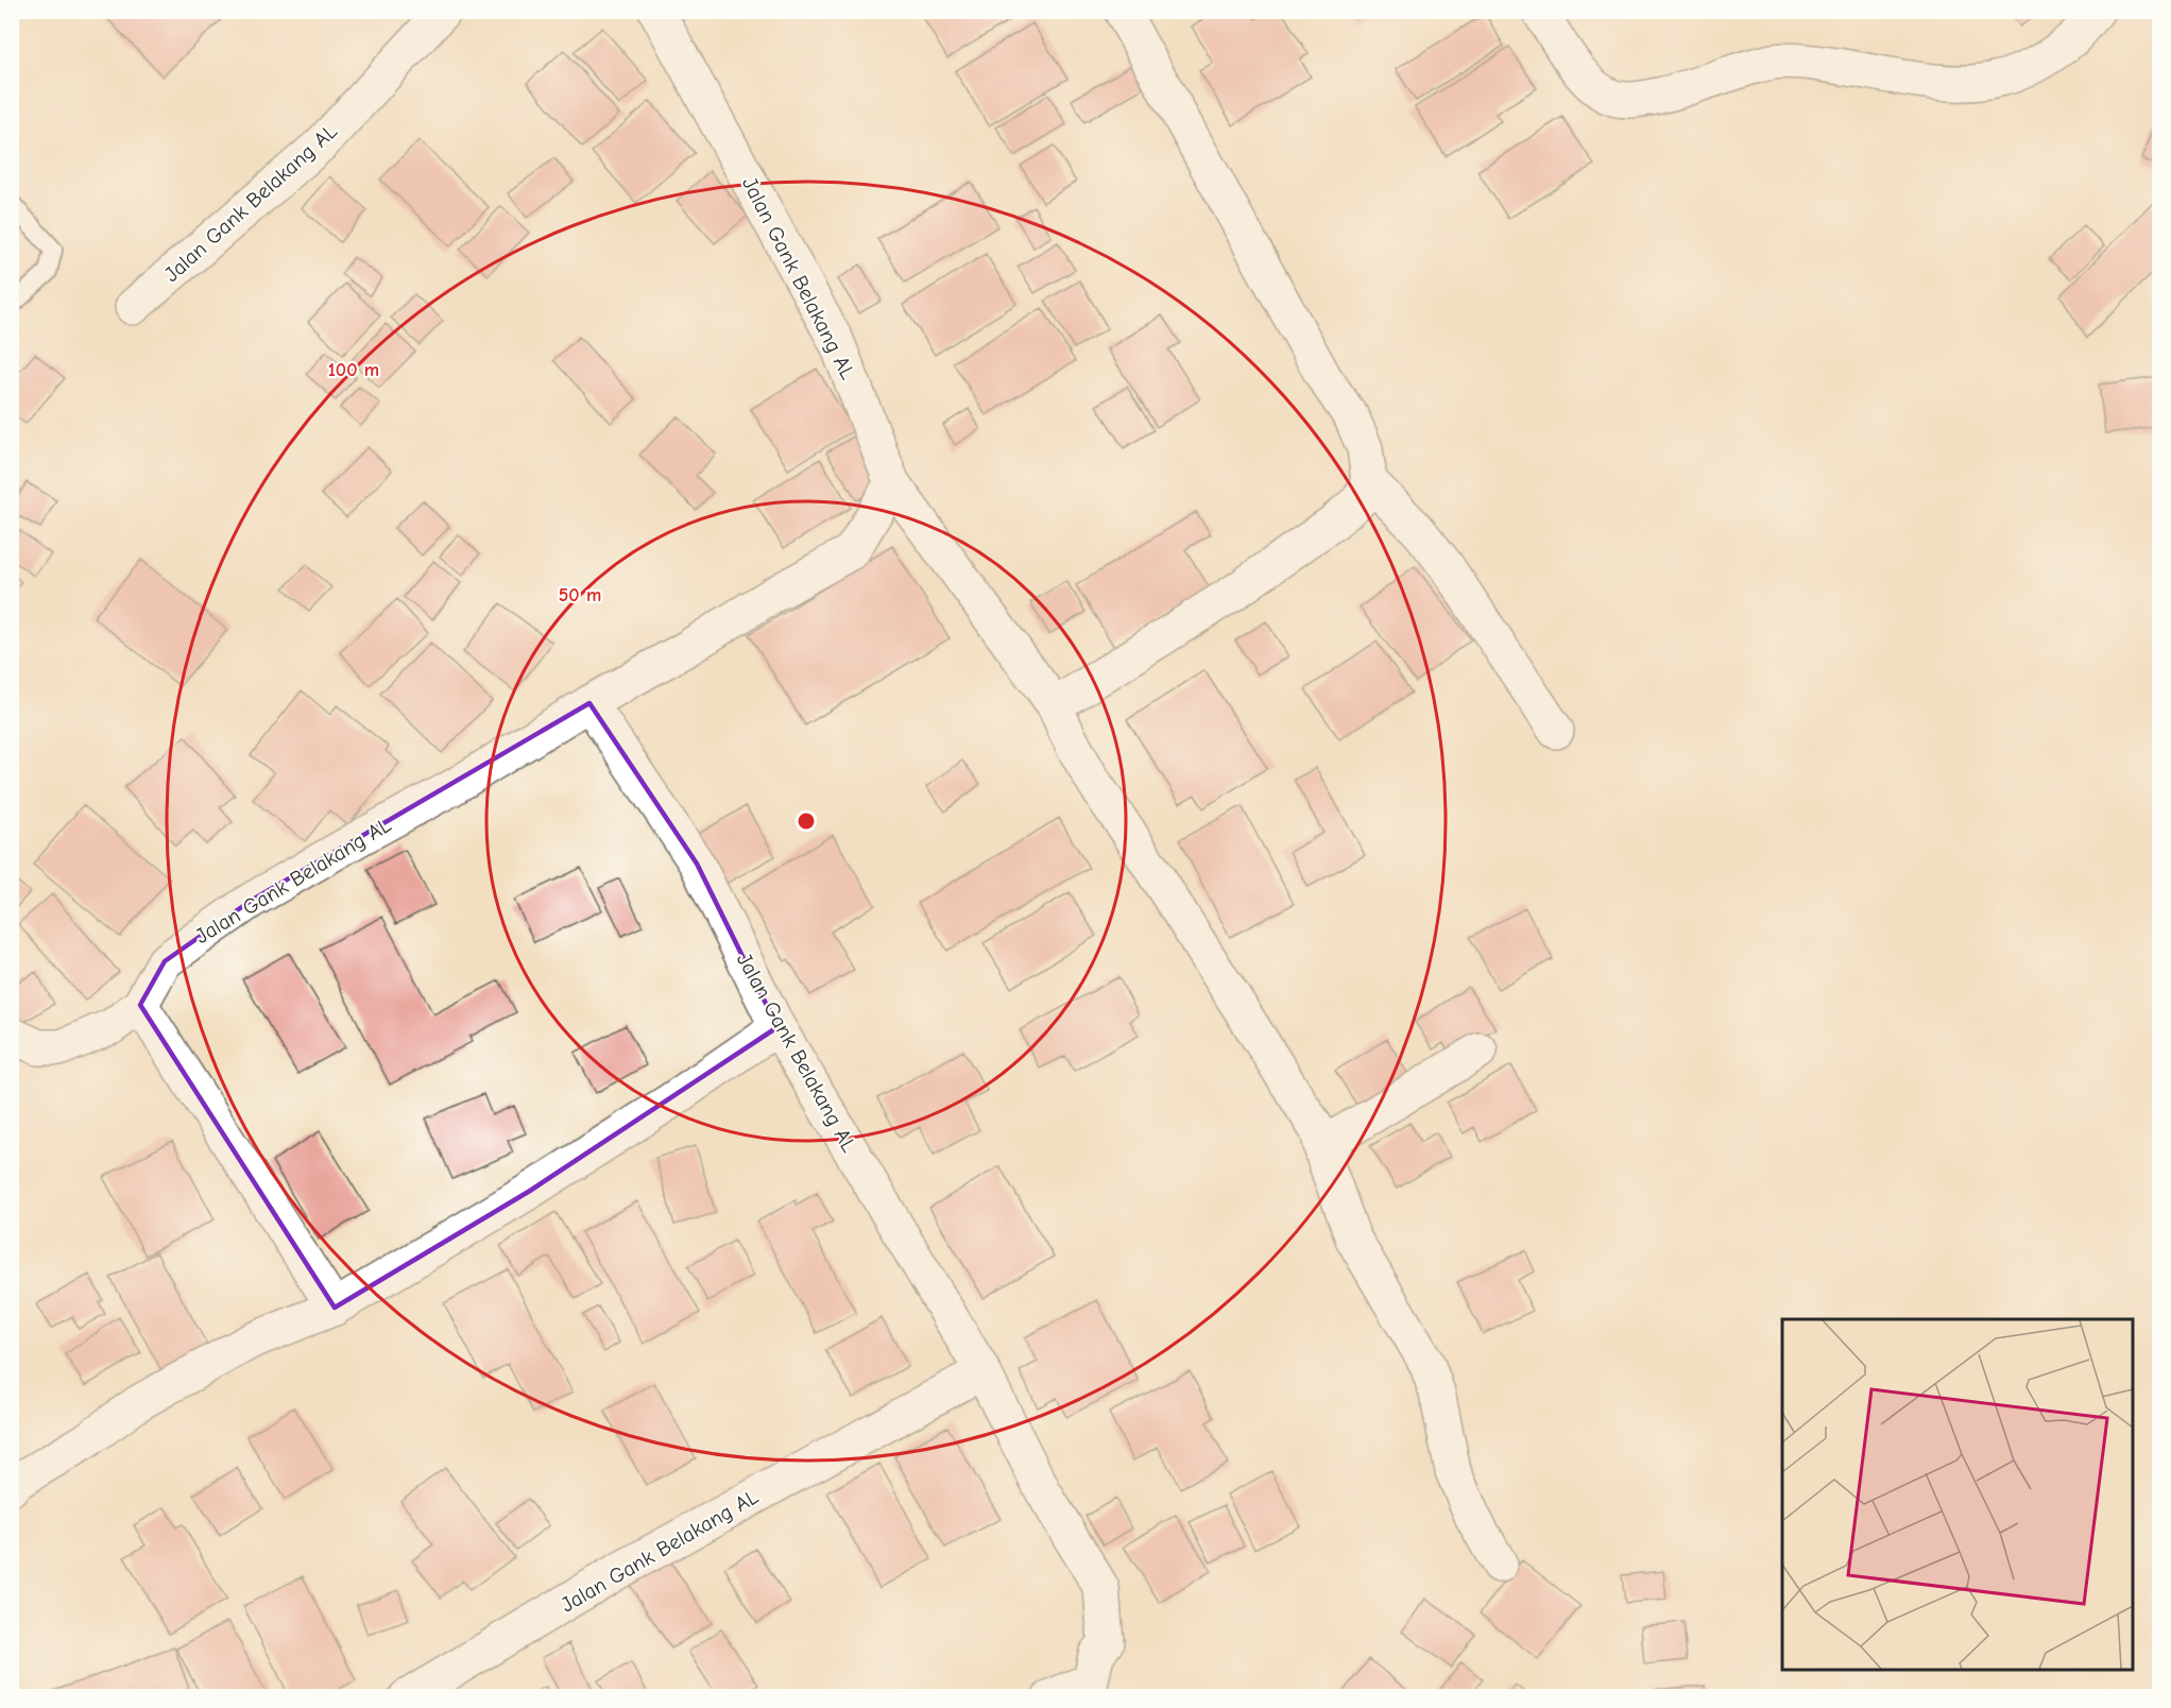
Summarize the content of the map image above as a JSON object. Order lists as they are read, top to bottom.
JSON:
{
  "streets": {
    "street": ["Jalan Gank Belakang AL"]
  },
  "rings": ["100 m", "50 m"]
}
